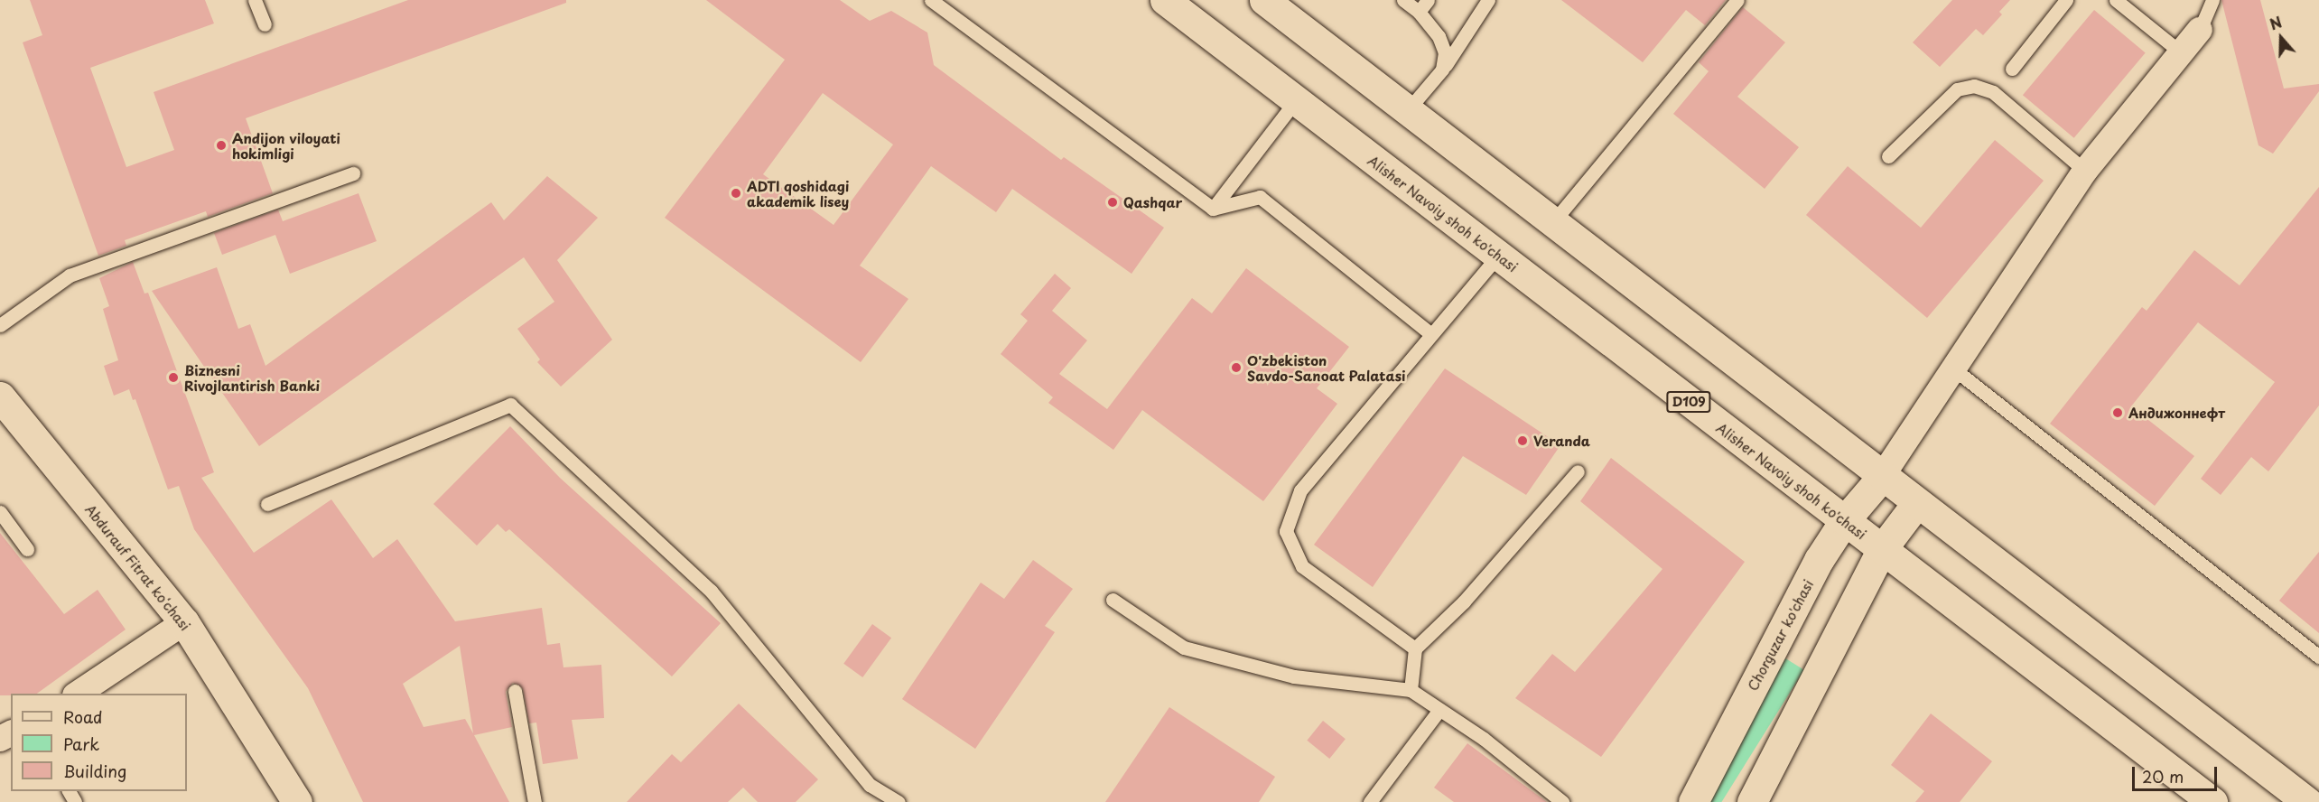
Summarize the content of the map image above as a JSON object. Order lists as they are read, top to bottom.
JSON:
{
  "streets": {
    "main road": [
      "Alisher Navoiy shoh ko'chasi",
      "D109",
      "Abdurauf Fitrat koʻchasi",
      "Chorguzar ko'chasi"
    ]
  },
  "crossings": [
    ["Alisher Navoiy shoh ko'chasi", "Chorguzar ko'chasi"]
  ],
  "places": [
    "Andijon vilоyati hоkimligi",
    "ADTI qoshidagi akademik lisey",
    "Qashqar",
    "O'zbekiston Savdo-Sanoat Palatasi",
    "Biznesni Rivojlantirish Banki",
    "Андижоннефт",
    "Veranda"
  ],
  "legend": ["Road", "Park", "Building"],
  "scale_bar": "20 m",
  "north": "top"
}
